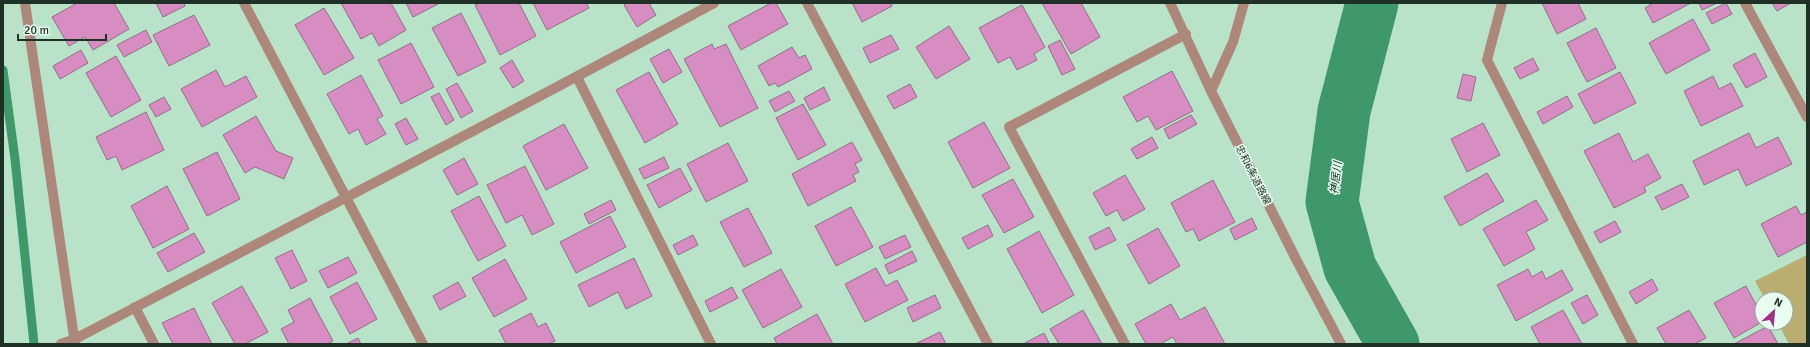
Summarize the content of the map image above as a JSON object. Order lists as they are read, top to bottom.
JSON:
{
  "streets": {
    "street": ["忠和6条道路線"]
  },
  "water": ["神居川"],
  "scale_bar": "20 m",
  "north": "top right"
}
